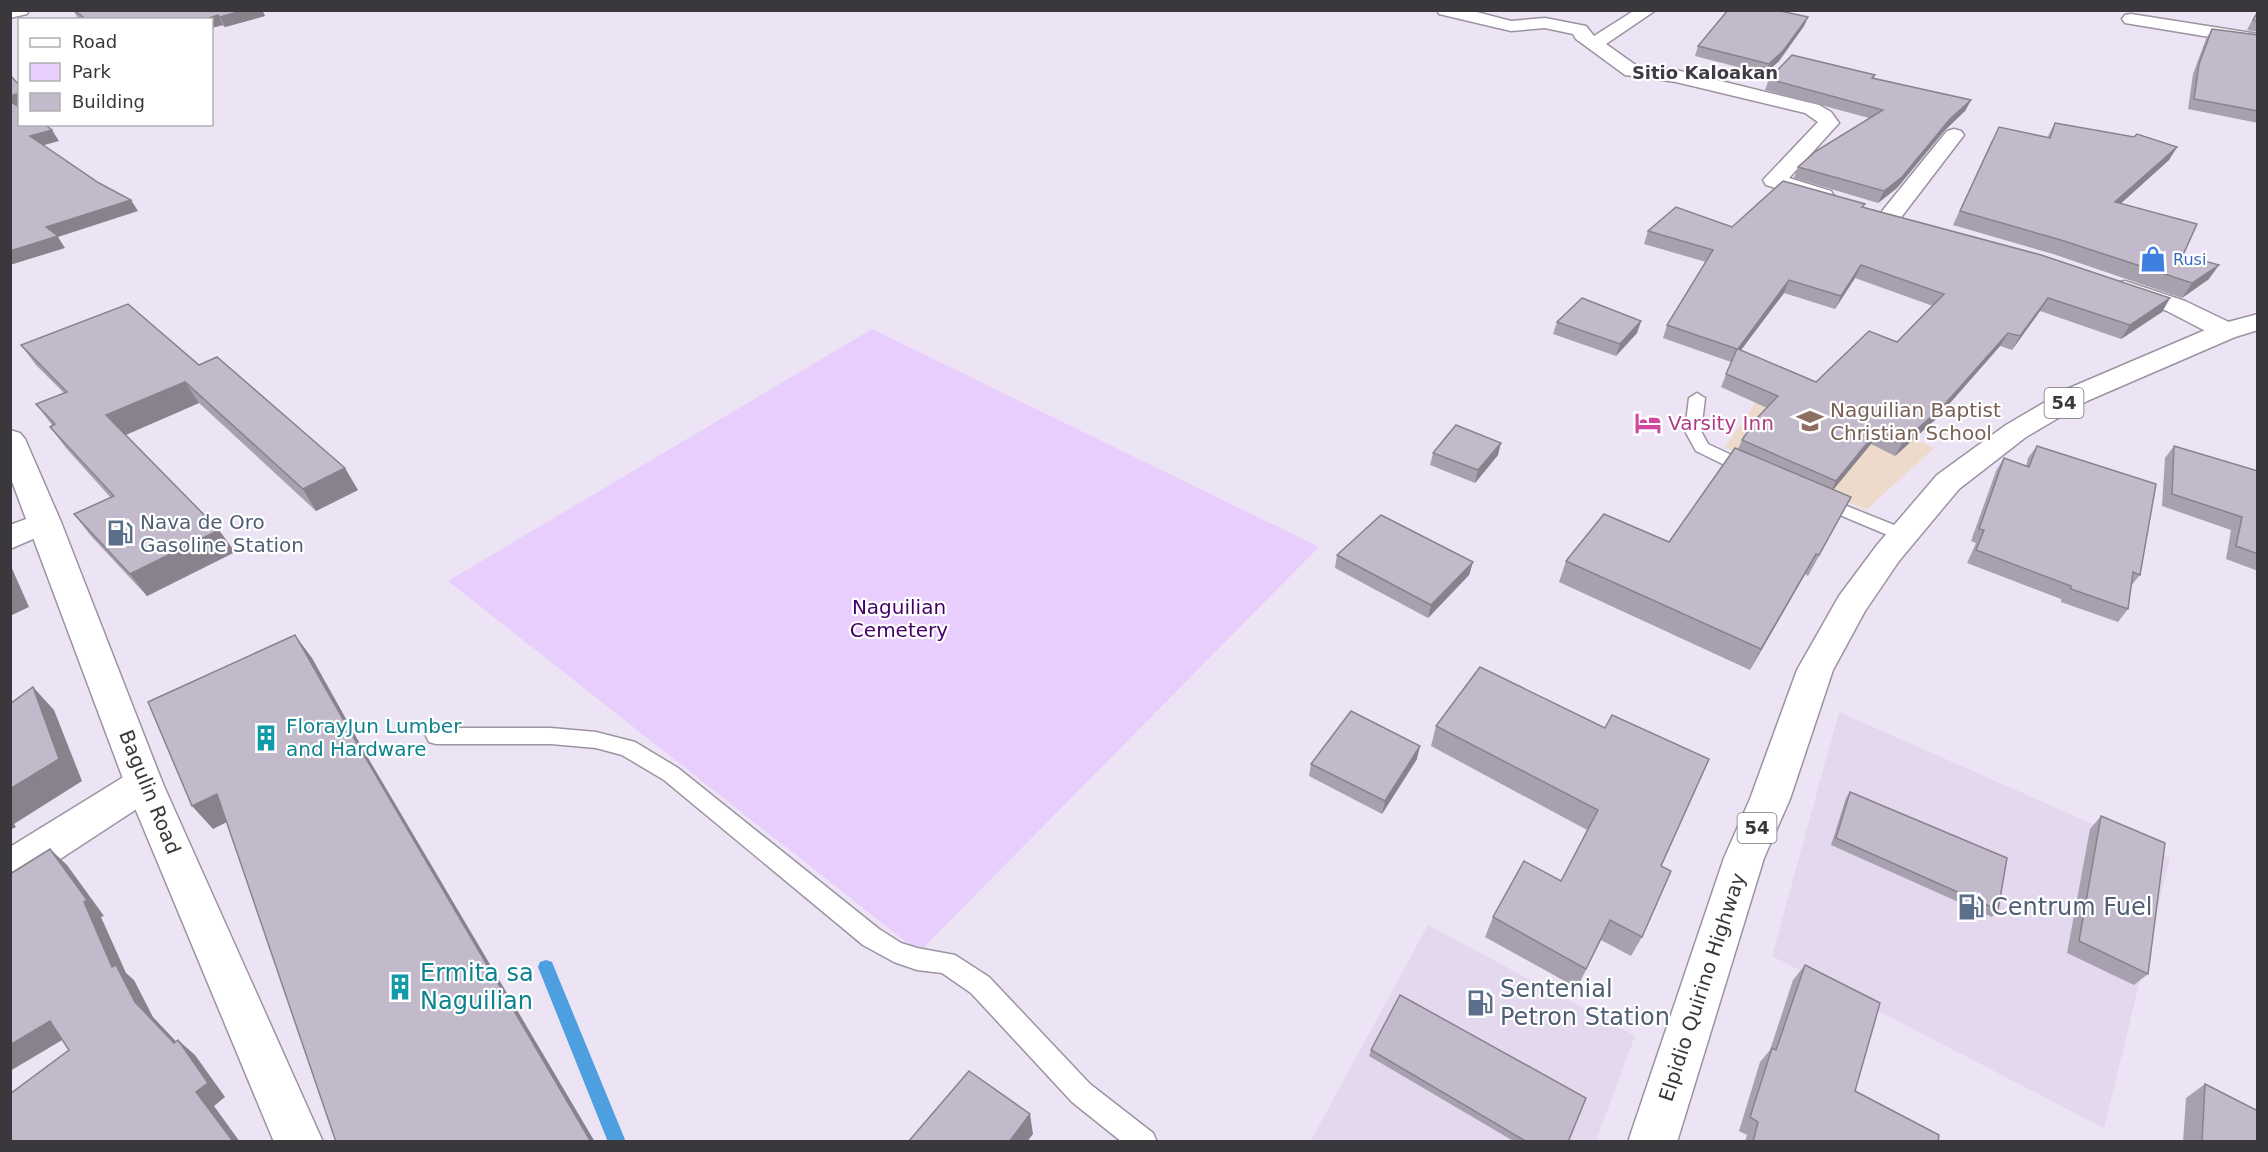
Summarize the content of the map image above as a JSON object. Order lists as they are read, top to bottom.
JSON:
{
  "streets": {
    "main road": ["54", "Bagulin Road", "Elpidio Quirino Highway"]
  },
  "districts": ["Sitio Kaloakan"],
  "parks": ["Naguilian Cemetery"],
  "places": {
    "shop": ["Rusi"],
    "school or university": ["Naguilian Baptist Christian School"],
    "hotel": ["Varsity Inn"],
    "fuel station": ["Nava de Oro Gasoline Station", "Centrum Fuel", "Sentenial Petron Station"],
    "building": ["FlorayJun Lumber and Hardware", "Ermita sa Naguilian"]
  },
  "legend": ["Road", "Park", "Building"]
}
